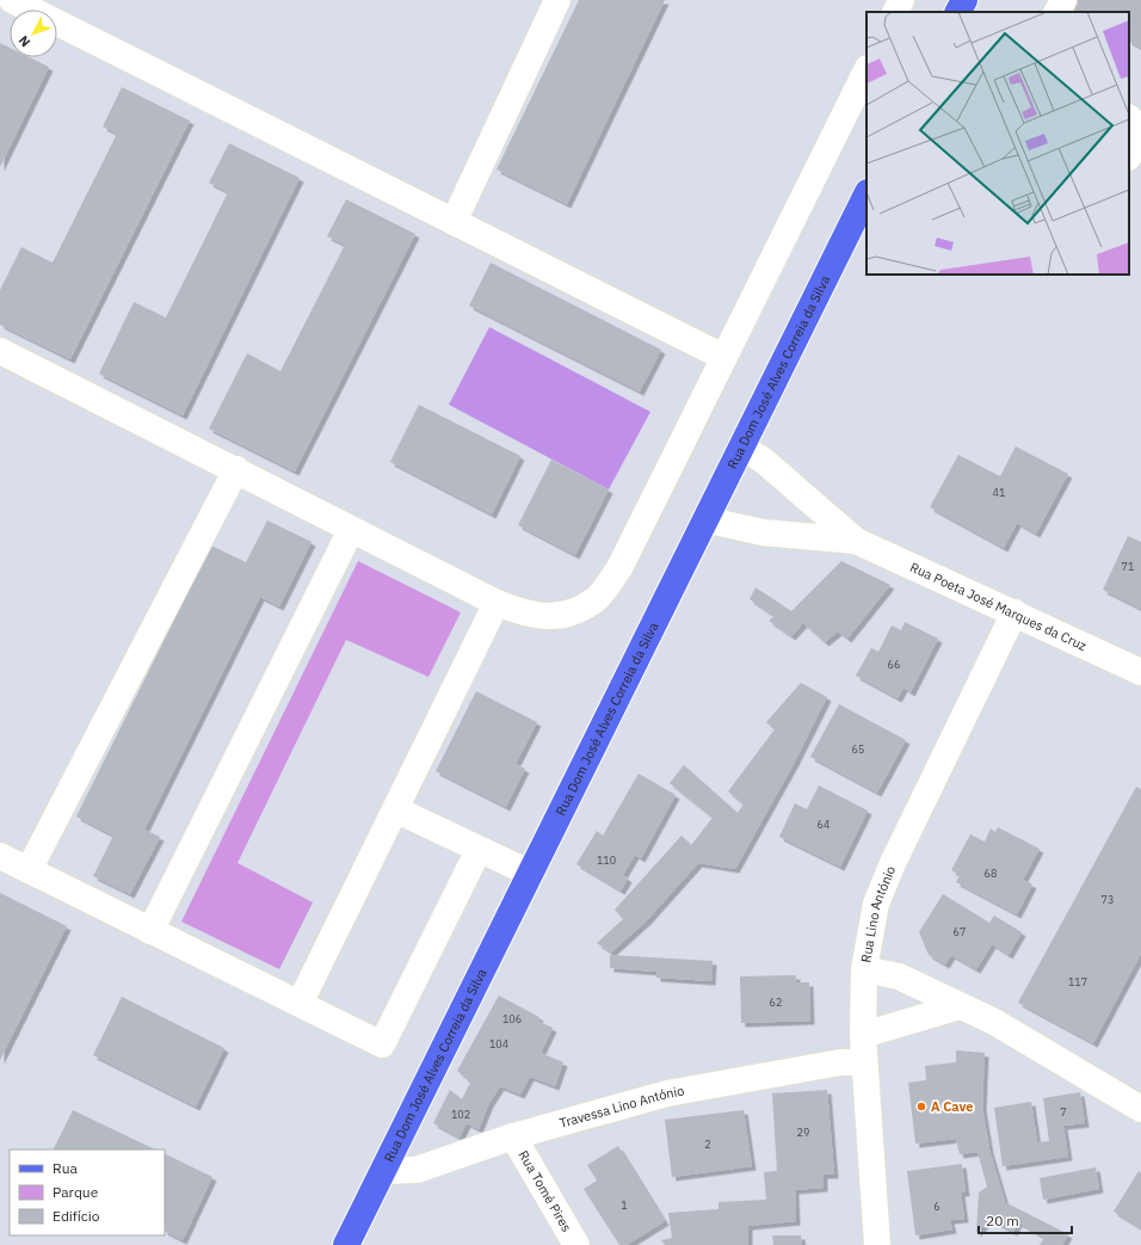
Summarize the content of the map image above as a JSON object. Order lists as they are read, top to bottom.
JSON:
{
  "streets": {
    "main road": ["Rua Dom José Alves Correia da Silva"],
    "street": [
      "Rua Poeta José Marques da Cruz",
      "Rua Lino António",
      "Travessa Lino António",
      "Rua Tomé Pires"
    ]
  },
  "crossings": [
    ["Rua Dom José Alves Correia da Silva", "Rua Poeta José Marques da Cruz"],
    ["Rua Dom José Alves Correia da Silva", "Travessa Lino António"],
    ["Rua Poeta José Marques da Cruz", "Rua Lino António"],
    ["Rua Lino António", "Travessa Lino António"],
    ["Travessa Lino António", "Rua Tomé Pires"]
  ],
  "places": ["A Cave"],
  "house_numbers": [
    "41",
    "71",
    "66",
    "65",
    "64",
    "110",
    "68",
    "73",
    "67",
    "117",
    "62",
    "106",
    "104",
    "7",
    "102",
    "29",
    "2",
    "1",
    "6"
  ],
  "legend": ["Rua", "Parque", "Edifício"],
  "scale_bar": "20 m",
  "north": "bottom left"
}
